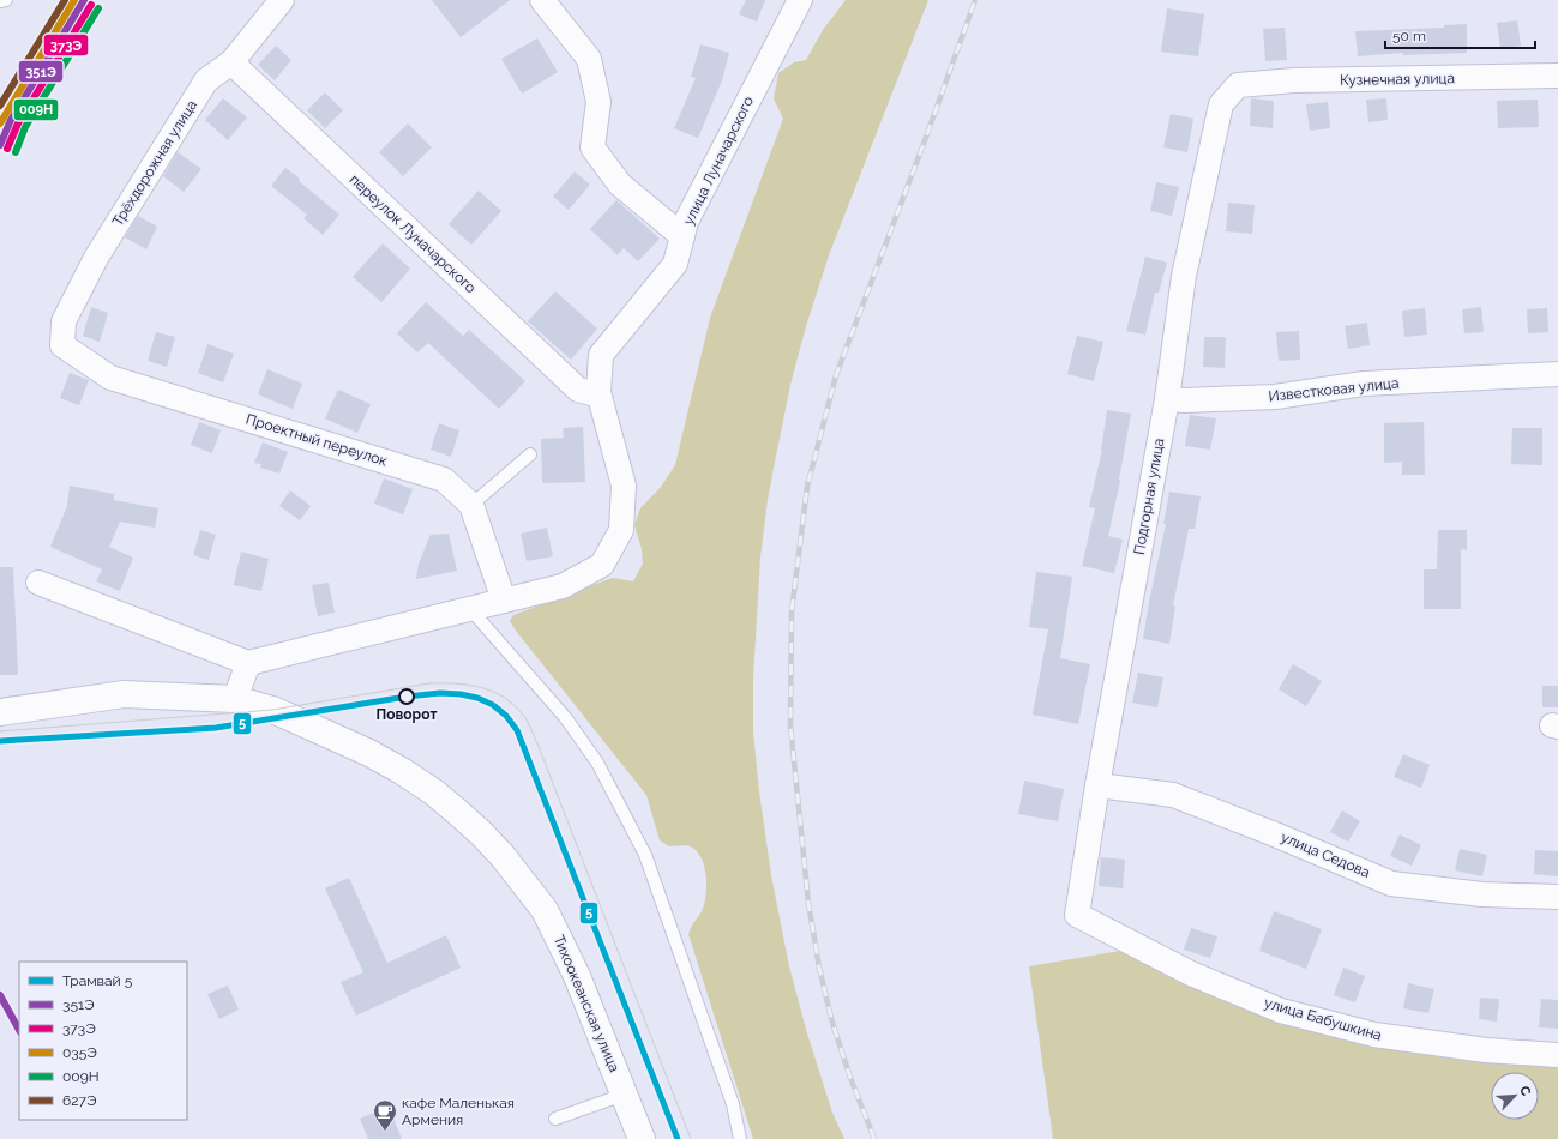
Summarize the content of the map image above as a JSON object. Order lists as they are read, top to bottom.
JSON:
{
  "streets": {
    "main road": ["Тихоокеанская улица"],
    "street": [
      "Кузнечная улица",
      "улица Луначарского",
      "Трёхдорожная улица",
      "переулок Луначарского",
      "Известковая улица",
      "Проектный переулок",
      "Подгорная улица",
      "улица Седова",
      "улица Бабушкина"
    ]
  },
  "crossings": [
    ["Кузнечная улица", "Подгорная улица"],
    ["улица Луначарского", "переулок Луначарского"],
    ["улица Луначарского", "Проектный переулок"],
    ["Трёхдорожная улица", "переулок Луначарского"],
    ["Трёхдорожная улица", "Проектный переулок"],
    ["Известковая улица", "Подгорная улица"],
    ["Подгорная улица", "улица Седова"],
    ["Подгорная улица", "улица Бабушкина"]
  ],
  "places": {
    "other": ["Поворот"],
    "cafe": ["кафе Маленькая Армения"]
  },
  "lines": [
    "transit line 351Э",
    "transit line 035Э",
    "transit line 627Э",
    "transit line 373Э",
    "transit line 009Н",
    "tram line 5"
  ],
  "legend": [
    "Трамвай 5",
    "351Э",
    "373Э",
    "035Э",
    "009Н",
    "627Э"
  ],
  "scale_bar": "50 m",
  "north": "top right"
}
